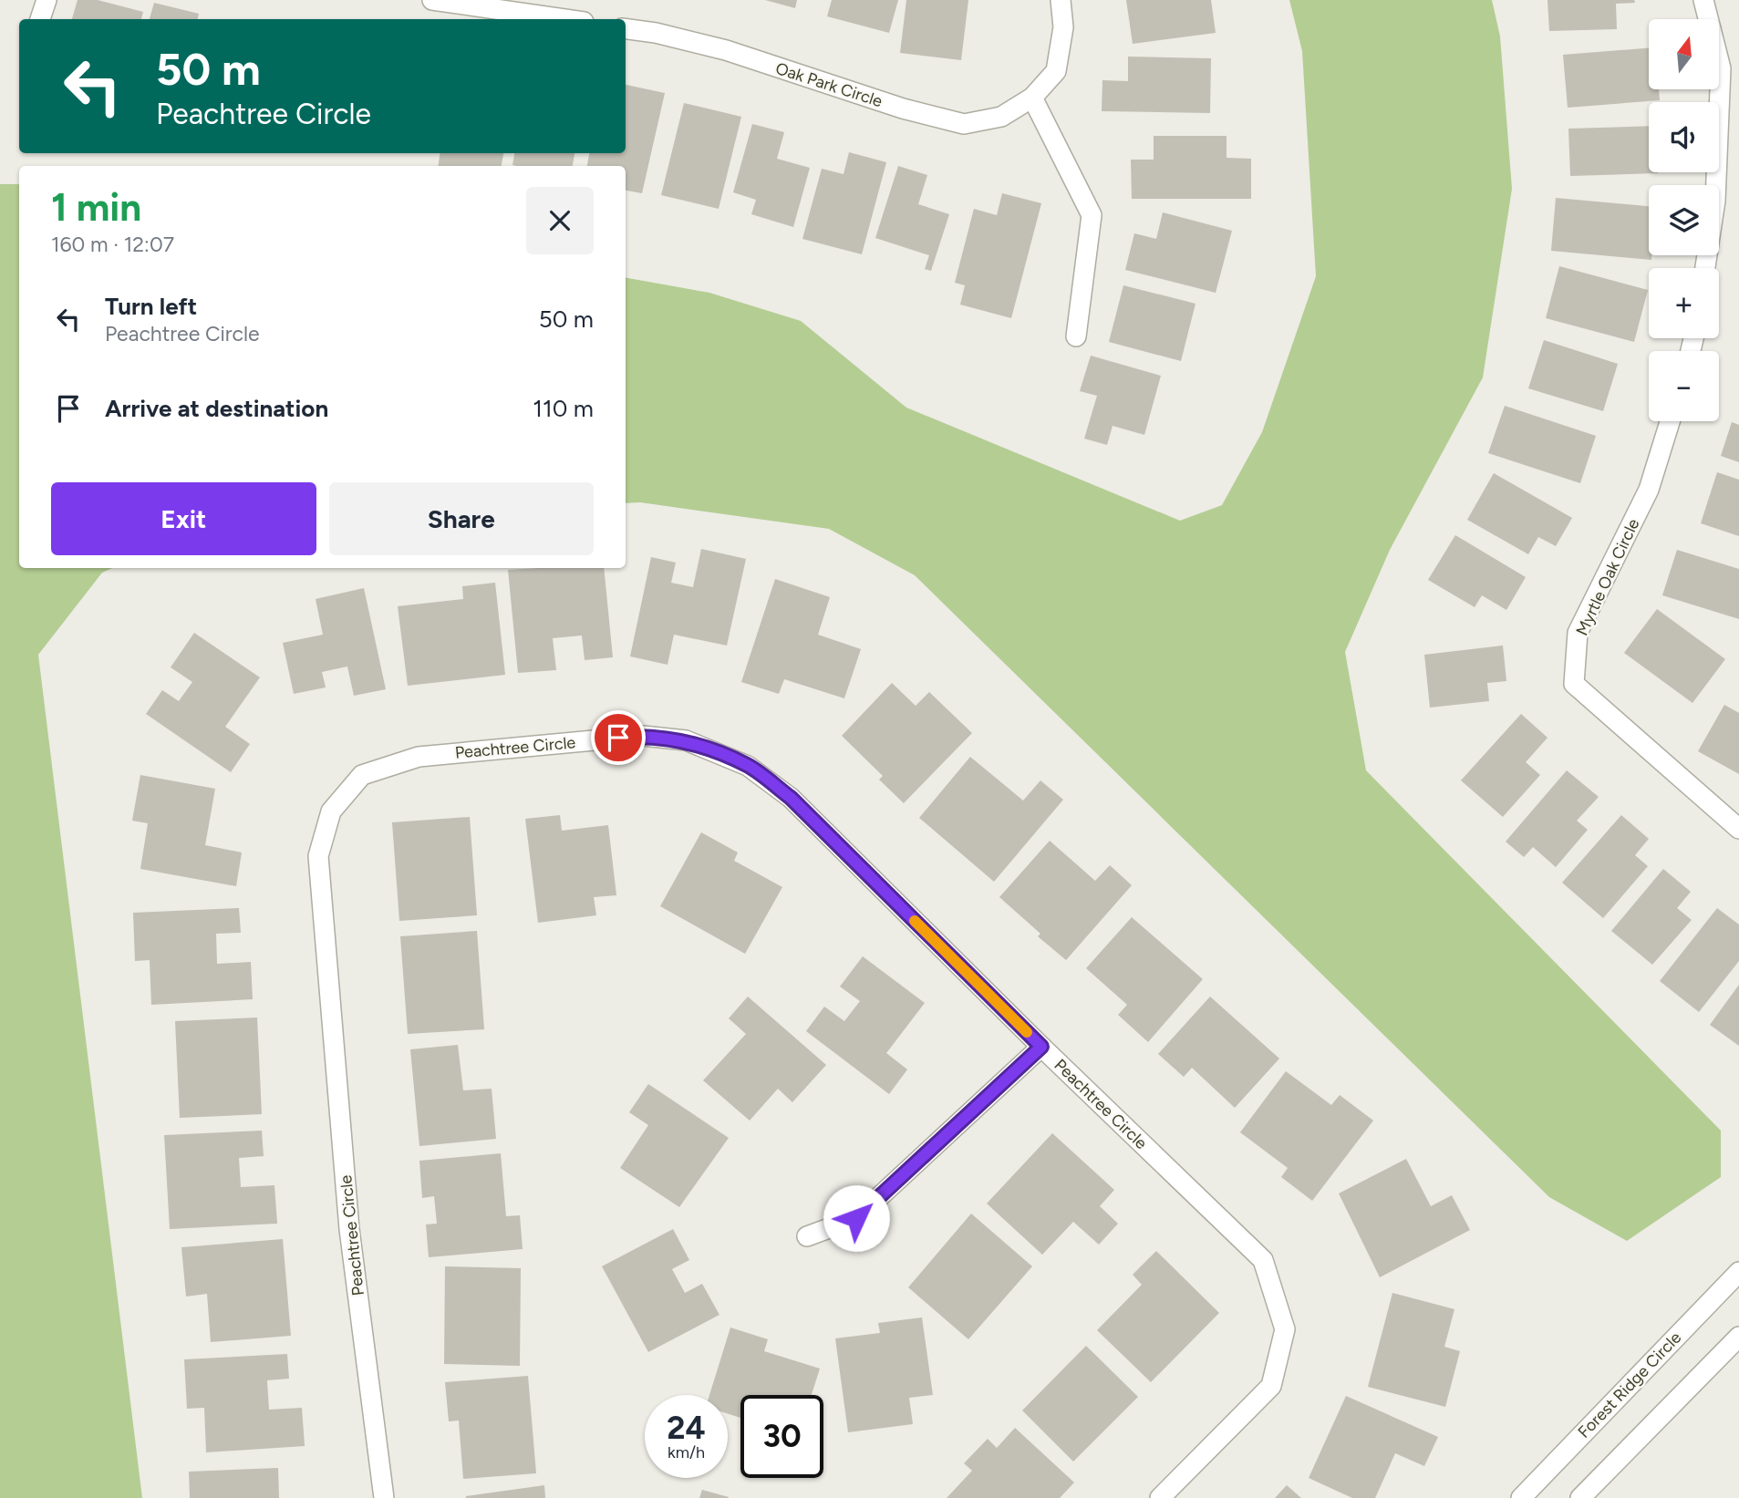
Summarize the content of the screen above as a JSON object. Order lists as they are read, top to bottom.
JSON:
{
  "streets": {
    "street": [
      "Oak Park Circle",
      "Myrtle Oak Circle",
      "Peachtree Circle",
      "Forest Ridge Circle"
    ]
  },
  "north": "top",
  "page": {
    "map_buttons": ["+", "−"],
    "turn": ["50 m", "Peachtree Circle"],
    "heading": ["1 min", "160 m · 12:07"],
    "list": [
      {
        "name": "Turn left",
        "note": "Peachtree Circle",
        "value": "50 m"
      },
      {
        "name": "Arrive at destination",
        "value": "110 m"
      }
    ],
    "buttons": ["Exit", "Share"],
    "speed": "24 km/h",
    "limit": "30"
  }
}
